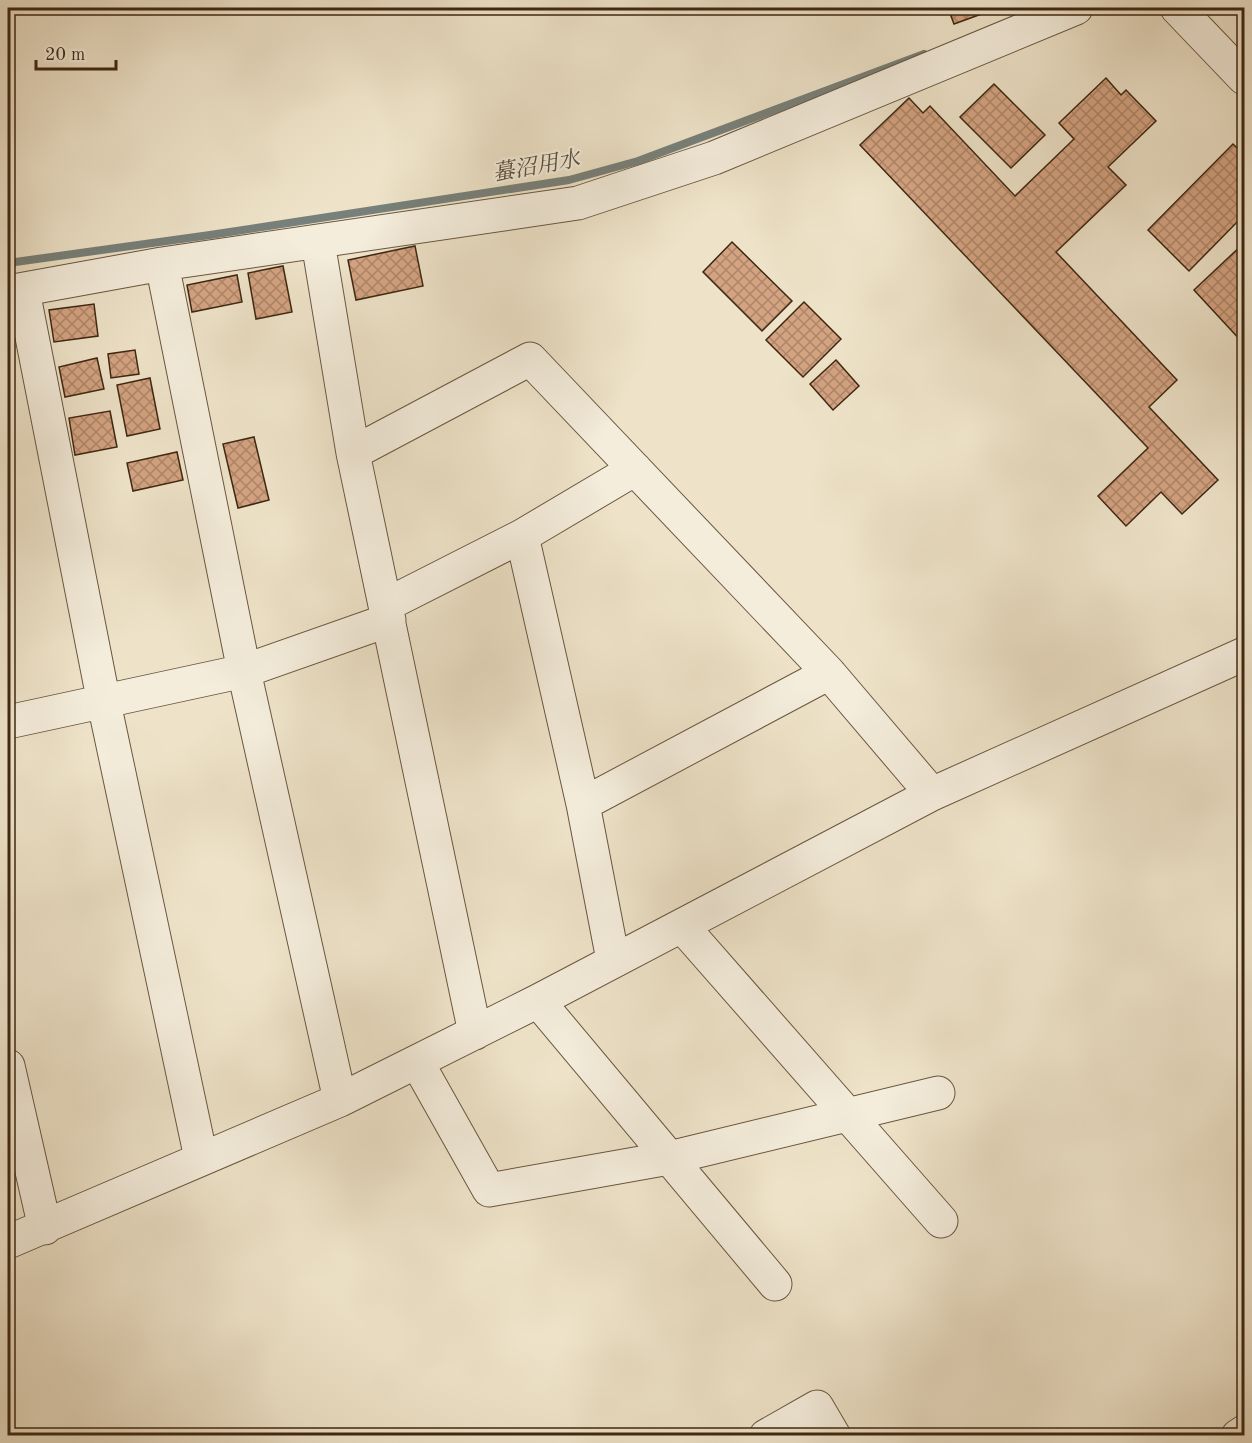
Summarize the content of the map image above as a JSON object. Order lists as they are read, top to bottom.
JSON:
{
  "water": ["蟇沼用水"],
  "scale_bar": "20 m"
}
